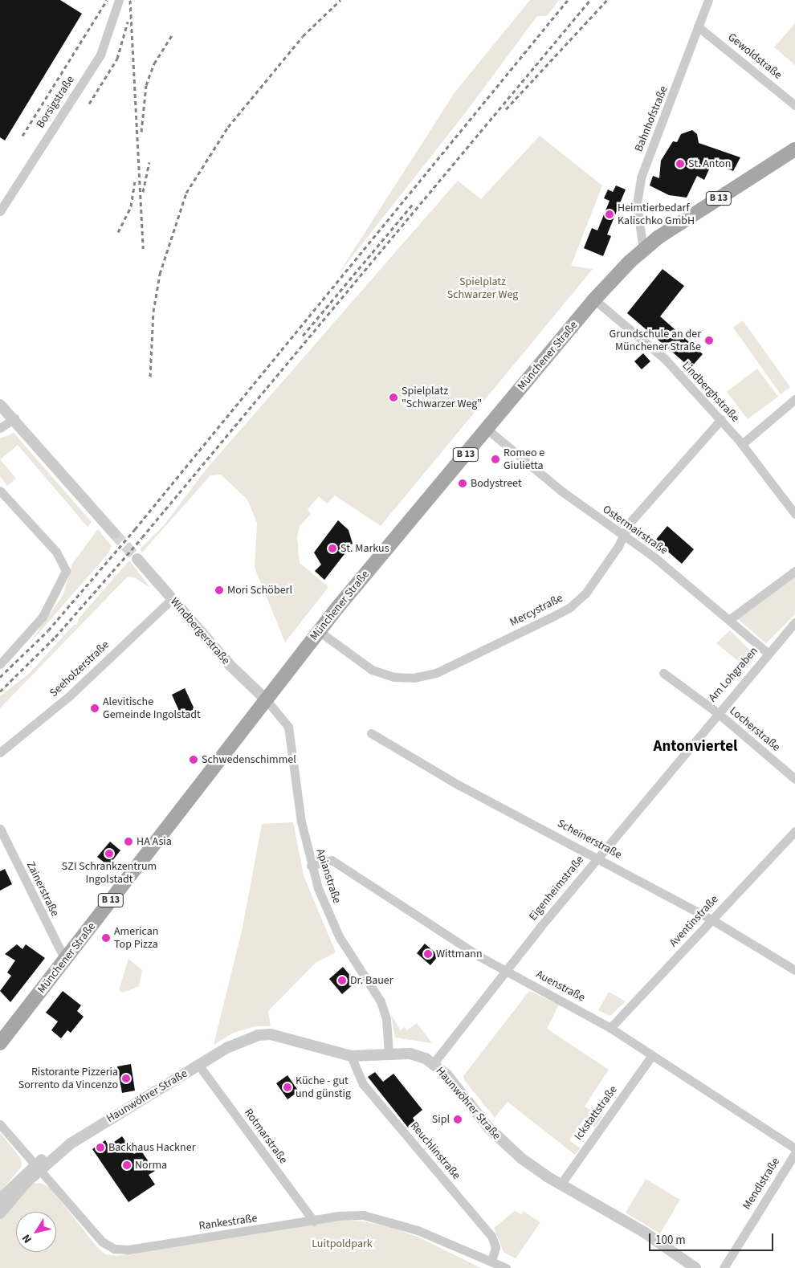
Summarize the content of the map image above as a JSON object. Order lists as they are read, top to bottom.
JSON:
{
  "streets": {
    "main road": ["B 13", "Münchener Straße"],
    "street": [
      "Gewoldstraße",
      "Borsigstraße",
      "Bahnhofstraße",
      "Lindberghstraße",
      "Ostermairstraße",
      "Mercystraße",
      "Windbergerstraße",
      "Seeholzerstraße",
      "Am Lohgraben",
      "Locherstraße",
      "Scheinerstraße",
      "Apianstraße",
      "Eigenheimstraße",
      "Zainerstraße",
      "Aventinstraße",
      "Auenstraße",
      "Haunwöhrer Straße",
      "Ickstattstraße",
      "Rotmarstraße",
      "Reuchlinstraße",
      "Mendlstraße",
      "Rankestraße"
    ]
  },
  "crossings": [
    ["Gewoldstraße", "Bahnhofstraße"],
    ["Bahnhofstraße", "Münchener Straße"],
    ["Münchener Straße", "Lindberghstraße"],
    ["Münchener Straße", "Ostermairstraße"],
    ["Münchener Straße", "Mercystraße"],
    ["Münchener Straße", "Windbergerstraße"],
    ["Münchener Straße", "Apianstraße"],
    ["Münchener Straße", "Zainerstraße"],
    ["Lindberghstraße", "Mercystraße"],
    ["Ostermairstraße", "Mercystraße"],
    ["Ostermairstraße", "Am Lohgraben"],
    ["Windbergerstraße", "Seeholzerstraße"],
    ["Windbergerstraße", "Apianstraße"],
    ["Am Lohgraben", "Locherstraße"],
    ["Am Lohgraben", "Eigenheimstraße"],
    ["Locherstraße", "Eigenheimstraße"],
    ["Scheinerstraße", "Eigenheimstraße"],
    ["Scheinerstraße", "Aventinstraße"],
    ["Apianstraße", "Auenstraße"],
    ["Apianstraße", "Haunwöhrer Straße"],
    ["Eigenheimstraße", "Auenstraße"],
    ["Eigenheimstraße", "Haunwöhrer Straße"],
    ["Aventinstraße", "Auenstraße"],
    ["Auenstraße", "Ickstattstraße"],
    ["Haunwöhrer Straße", "Ickstattstraße"],
    ["Haunwöhrer Straße", "Rotmarstraße"],
    ["Haunwöhrer Straße", "Reuchlinstraße"],
    ["Haunwöhrer Straße", "Rankestraße"],
    ["Rotmarstraße", "Rankestraße"],
    ["Reuchlinstraße", "Rankestraße"]
  ],
  "districts": ["Antonviertel"],
  "parks": ["Spielplatz Schwarzer Weg", "Luitpoldpark"],
  "places": [
    "St. Anton",
    "Heimtierbedarf Kalischko GmbH",
    "Grundschule an der Münchener Straße",
    "Spielplatz \"Schwarzer Weg\"",
    "Romeo e Giulietta",
    "Bodystreet",
    "St. Markus",
    "Mori Schöberl",
    "Alevitische Gemeinde Ingolstadt",
    "Schwedenschimmel",
    "HA Asia",
    "SZI Schrankzentrum Ingolstadt",
    "American Top Pizza",
    "Wittmann",
    "Dr. Bauer",
    "Ristorante Pizzeria Sorrento da Vincenzo",
    "Küche - gut und günstig",
    "Sipl",
    "Backhaus Hackner",
    "Norma"
  ],
  "scale_bar": "100 m",
  "north": "bottom left"
}
